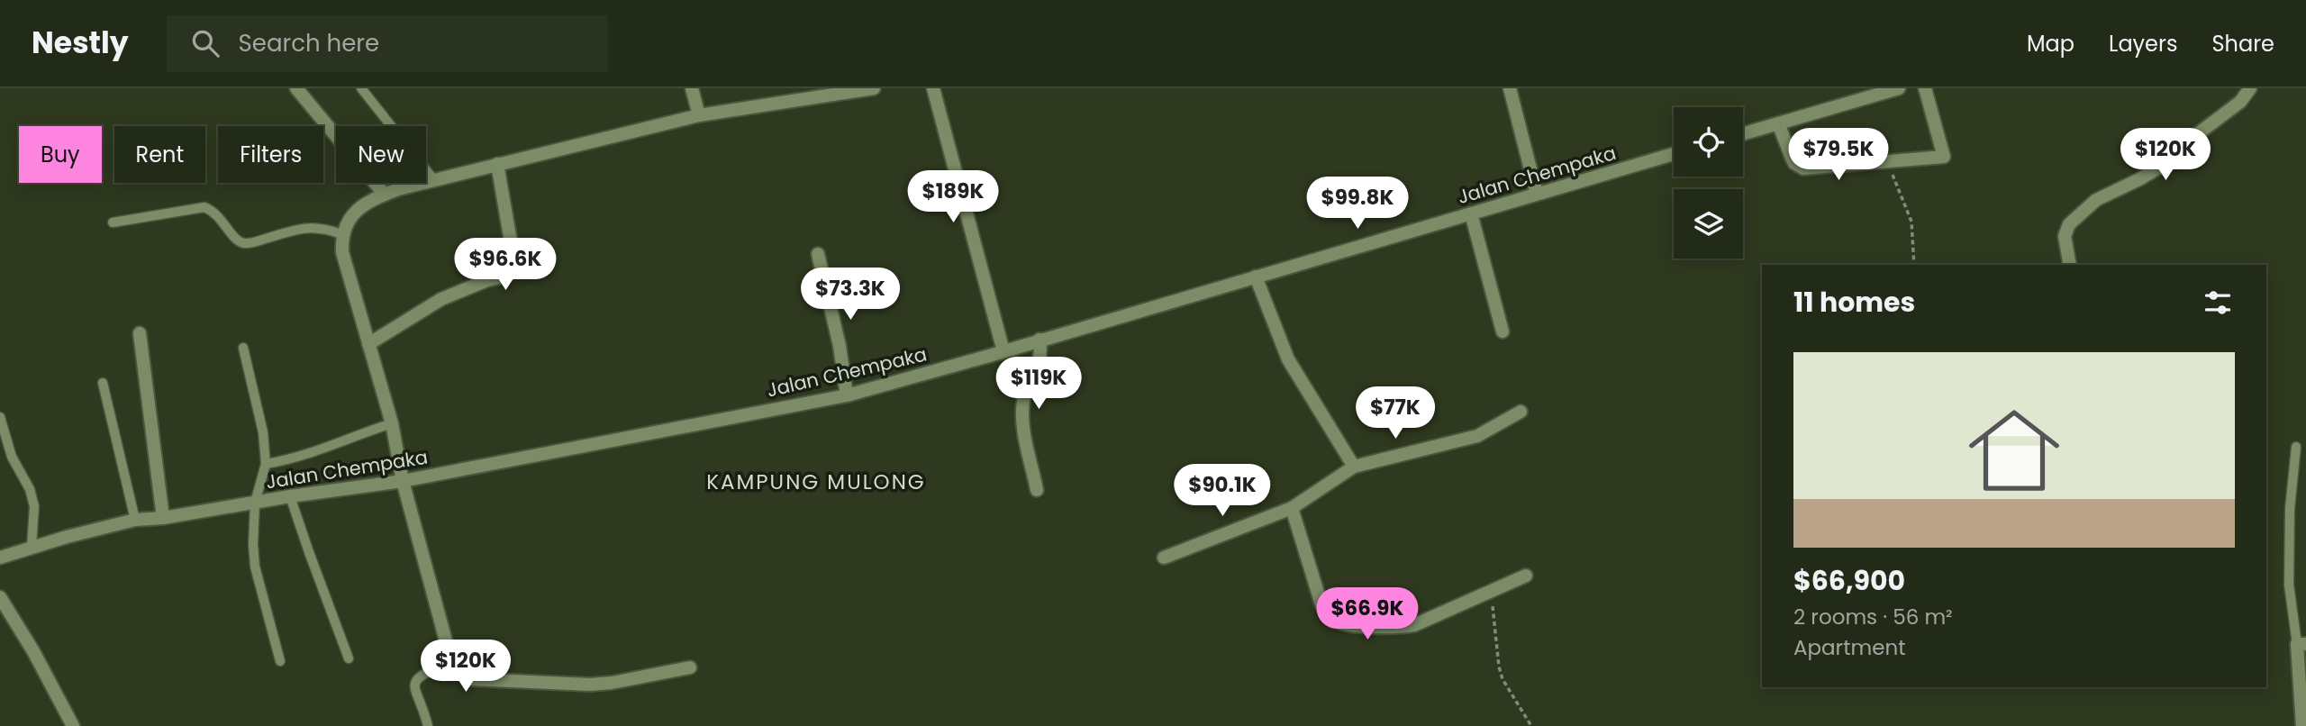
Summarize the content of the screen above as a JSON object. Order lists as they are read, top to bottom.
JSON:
{
  "streets": {
    "street": ["Jalan Chempaka"]
  },
  "districts": ["KAMPUNG MULONG"],
  "page": {
    "header": "Nestly",
    "search": "Search here",
    "nav": ["Map", "Layers", "Share"],
    "chip": [
      "Buy",
      "Rent",
      "Filters",
      "New"
    ],
    "price": [
      "$79.5K",
      "$120K",
      "$189K",
      "$99.8K",
      "$96.6K",
      "$73.3K",
      "$119K",
      "$77K",
      "$90.1K",
      "$66.9K",
      "$120K"
    ],
    "heading": "11 homes",
    "list": [
      {
        "name": "$66,900",
        "note": "2 rooms · 56 m² · Apartment"
      }
    ]
  }
}
